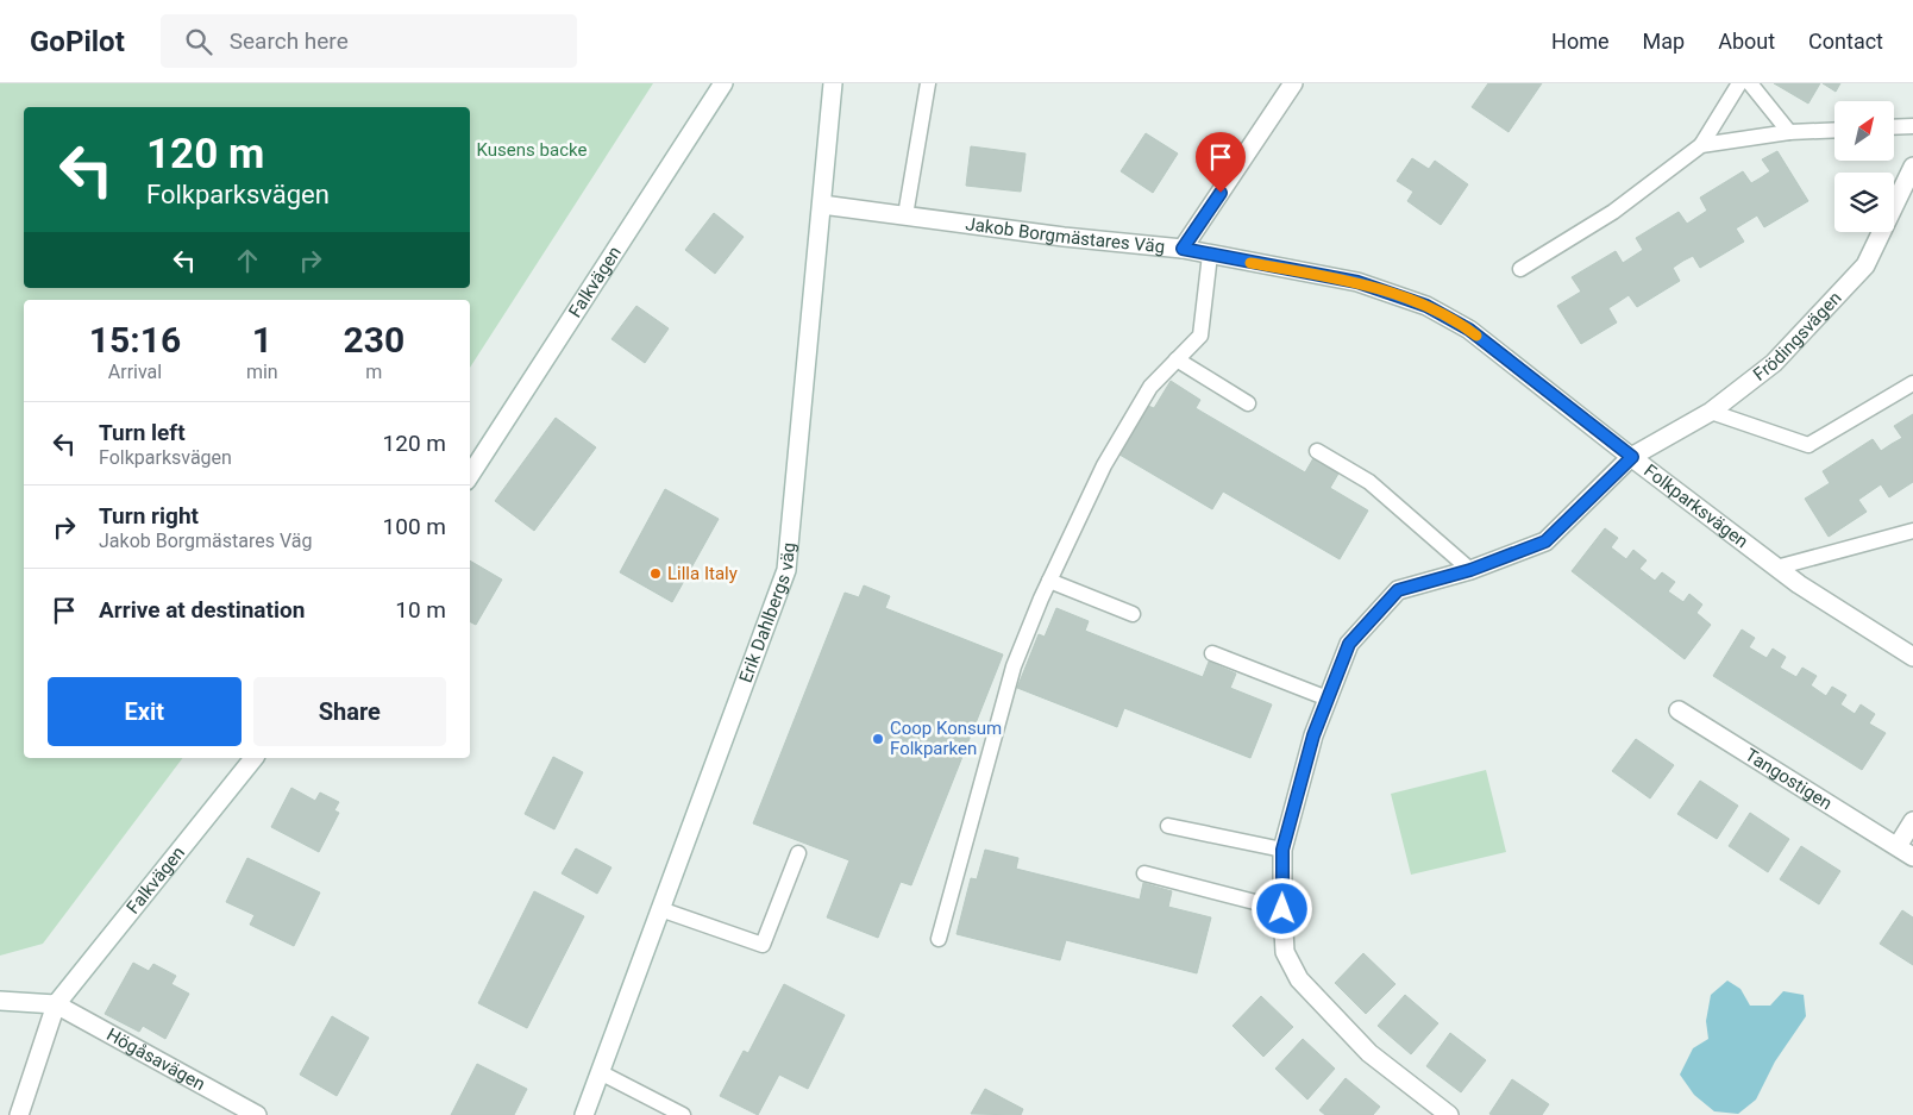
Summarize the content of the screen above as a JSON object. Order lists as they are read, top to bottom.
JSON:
{
  "streets": {
    "street": [
      "Jakob Borgmästares Väg",
      "Falkvägen",
      "Frödingsvägen",
      "Folkparksvägen",
      "Erik Dahlbergs väg",
      "Tangostigen",
      "Högåsavägen"
    ]
  },
  "crossings": [
    ["Jakob Borgmästares Väg", "Folkparksvägen"],
    ["Jakob Borgmästares Väg", "Erik Dahlbergs väg"],
    ["Falkvägen", "Högåsavägen"],
    ["Frödingsvägen", "Folkparksvägen"]
  ],
  "parks": ["Kusens backe"],
  "places": ["Lilla Italy", "Coop Konsum Folkparken"],
  "north": "top right",
  "page": {
    "header": "GoPilot",
    "search": "Search here",
    "nav": [
      "Home",
      "Map",
      "About",
      "Contact"
    ],
    "turn": ["120 m", "Folkparksvägen"],
    "eta": [
      "15:16",
      "Arrival",
      "1",
      "min",
      "230",
      "m"
    ],
    "list": [
      {
        "name": "Turn left",
        "note": "Folkparksvägen",
        "value": "120 m"
      },
      {
        "name": "Turn right",
        "note": "Jakob Borgmästares Väg",
        "value": "100 m"
      },
      {
        "name": "Arrive at destination",
        "value": "10 m"
      }
    ],
    "buttons": ["Exit", "Share"]
  }
}
